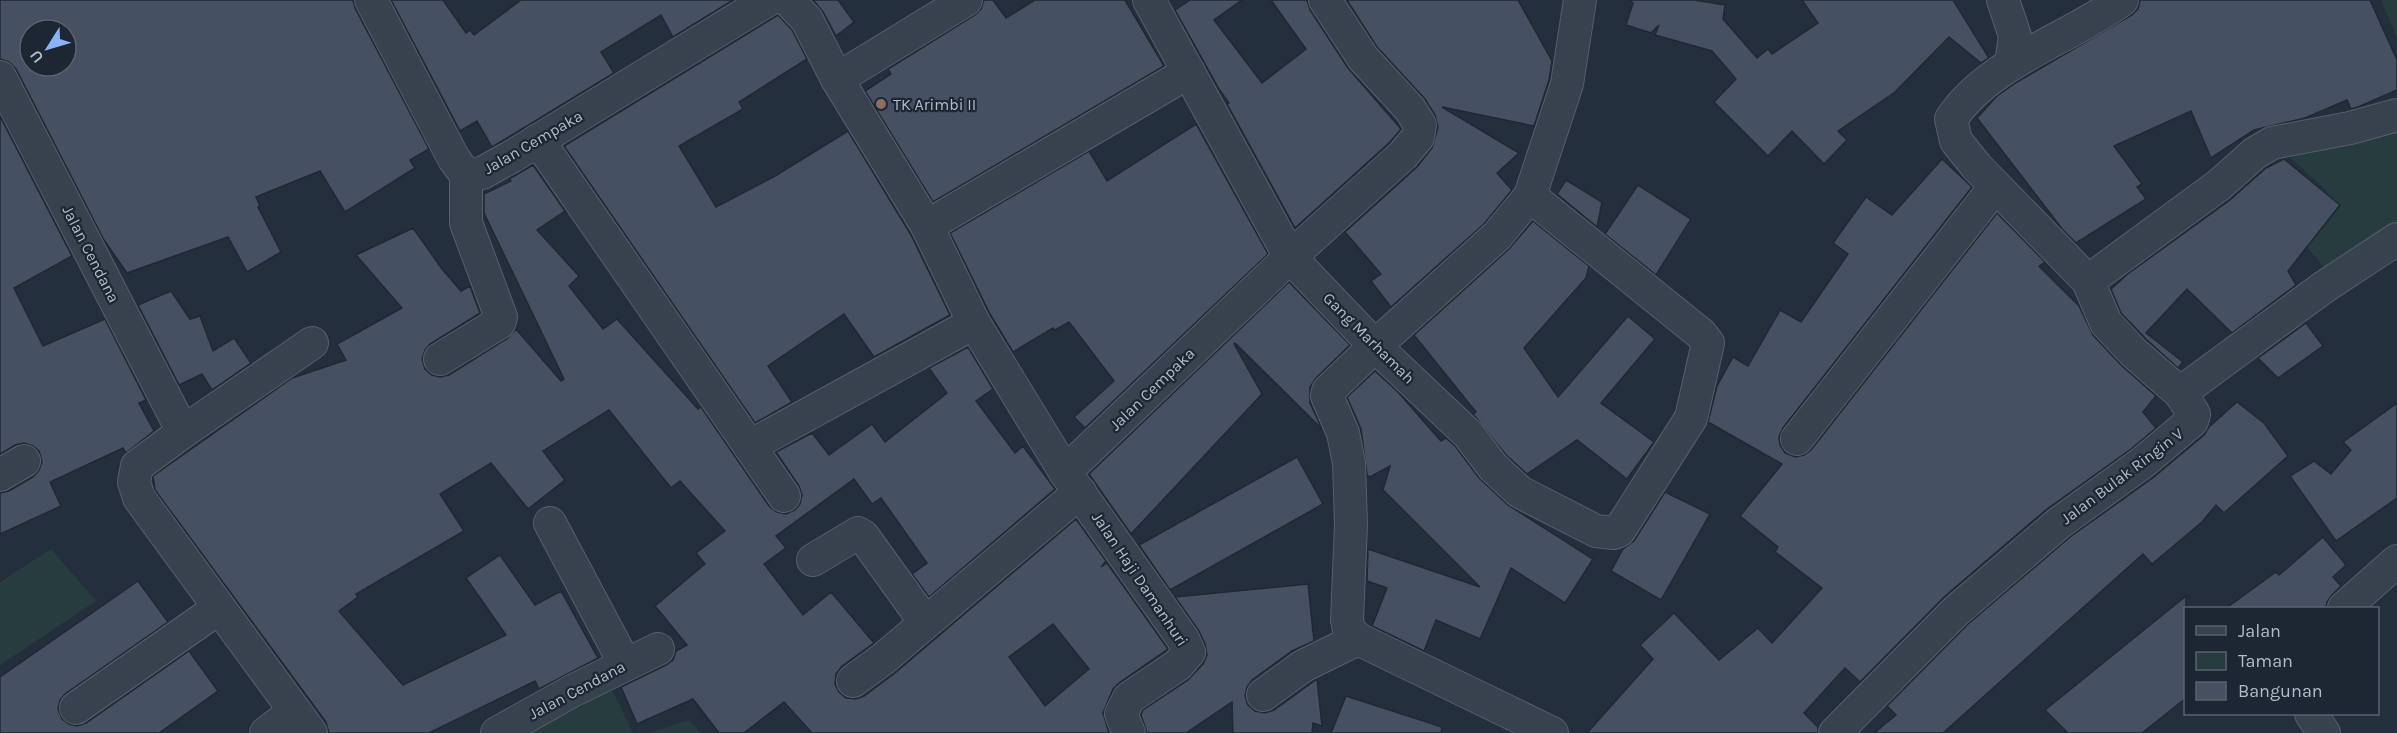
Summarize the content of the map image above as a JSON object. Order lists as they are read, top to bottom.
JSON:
{
  "streets": {
    "street": [
      "Jalan Cempaka",
      "Jalan Cendana",
      "Gang Marhamah",
      "Jalan Bulak Ringin V",
      "Jalan Haji Damanhuri"
    ]
  },
  "crossings": [
    ["Jalan Cempaka", "Gang Marhamah"],
    ["Jalan Cempaka", "Jalan Haji Damanhuri"]
  ],
  "places": ["TK Arimbi II"],
  "legend": ["Jalan", "Taman", "Bangunan"],
  "north": "bottom left"
}
